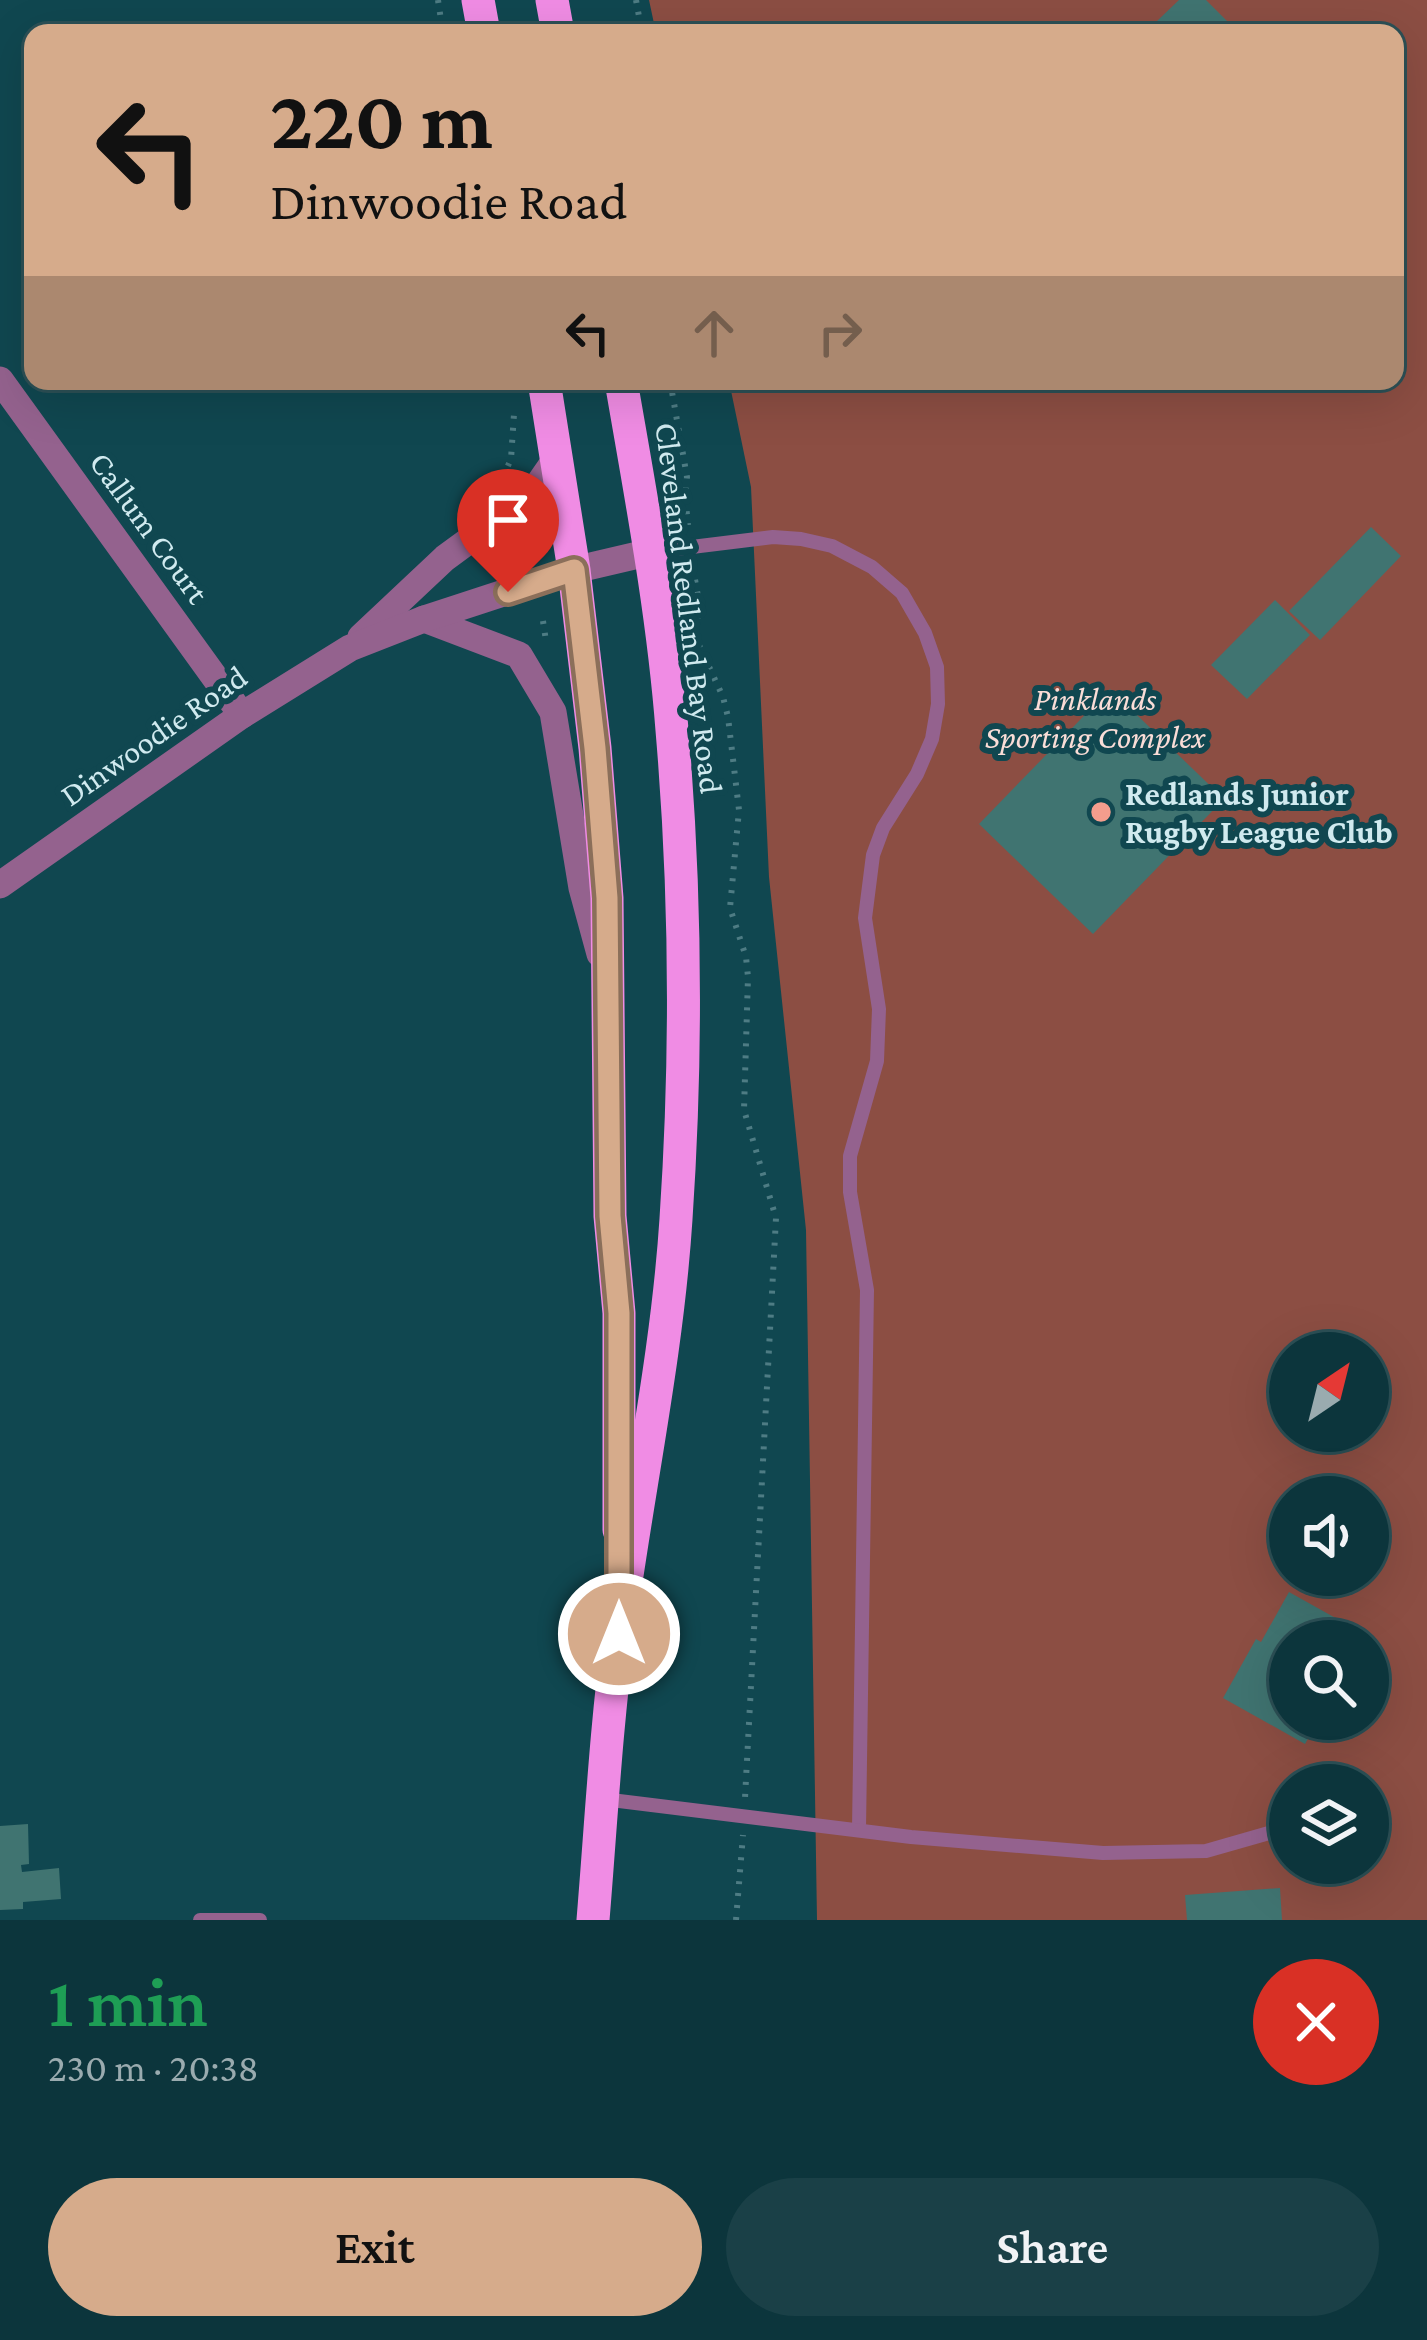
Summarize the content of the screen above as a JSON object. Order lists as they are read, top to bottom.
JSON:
{
  "streets": {
    "highway": ["Cleveland Redland Bay Road"],
    "street": ["Callum Court", "Dinwoodie Road"]
  },
  "crossings": [
    ["Callum Court", "Dinwoodie Road"],
    ["Cleveland Redland Bay Road", "Dinwoodie Road"]
  ],
  "parks": ["Pinklands Sporting Complex"],
  "places": ["Redlands Junior Rugby League Club"],
  "north": "top right",
  "page": {
    "turn": ["220 m", "Dinwoodie Road"],
    "heading": ["1 min", "230 m · 20:38"],
    "buttons": ["Exit", "Share"]
  }
}
